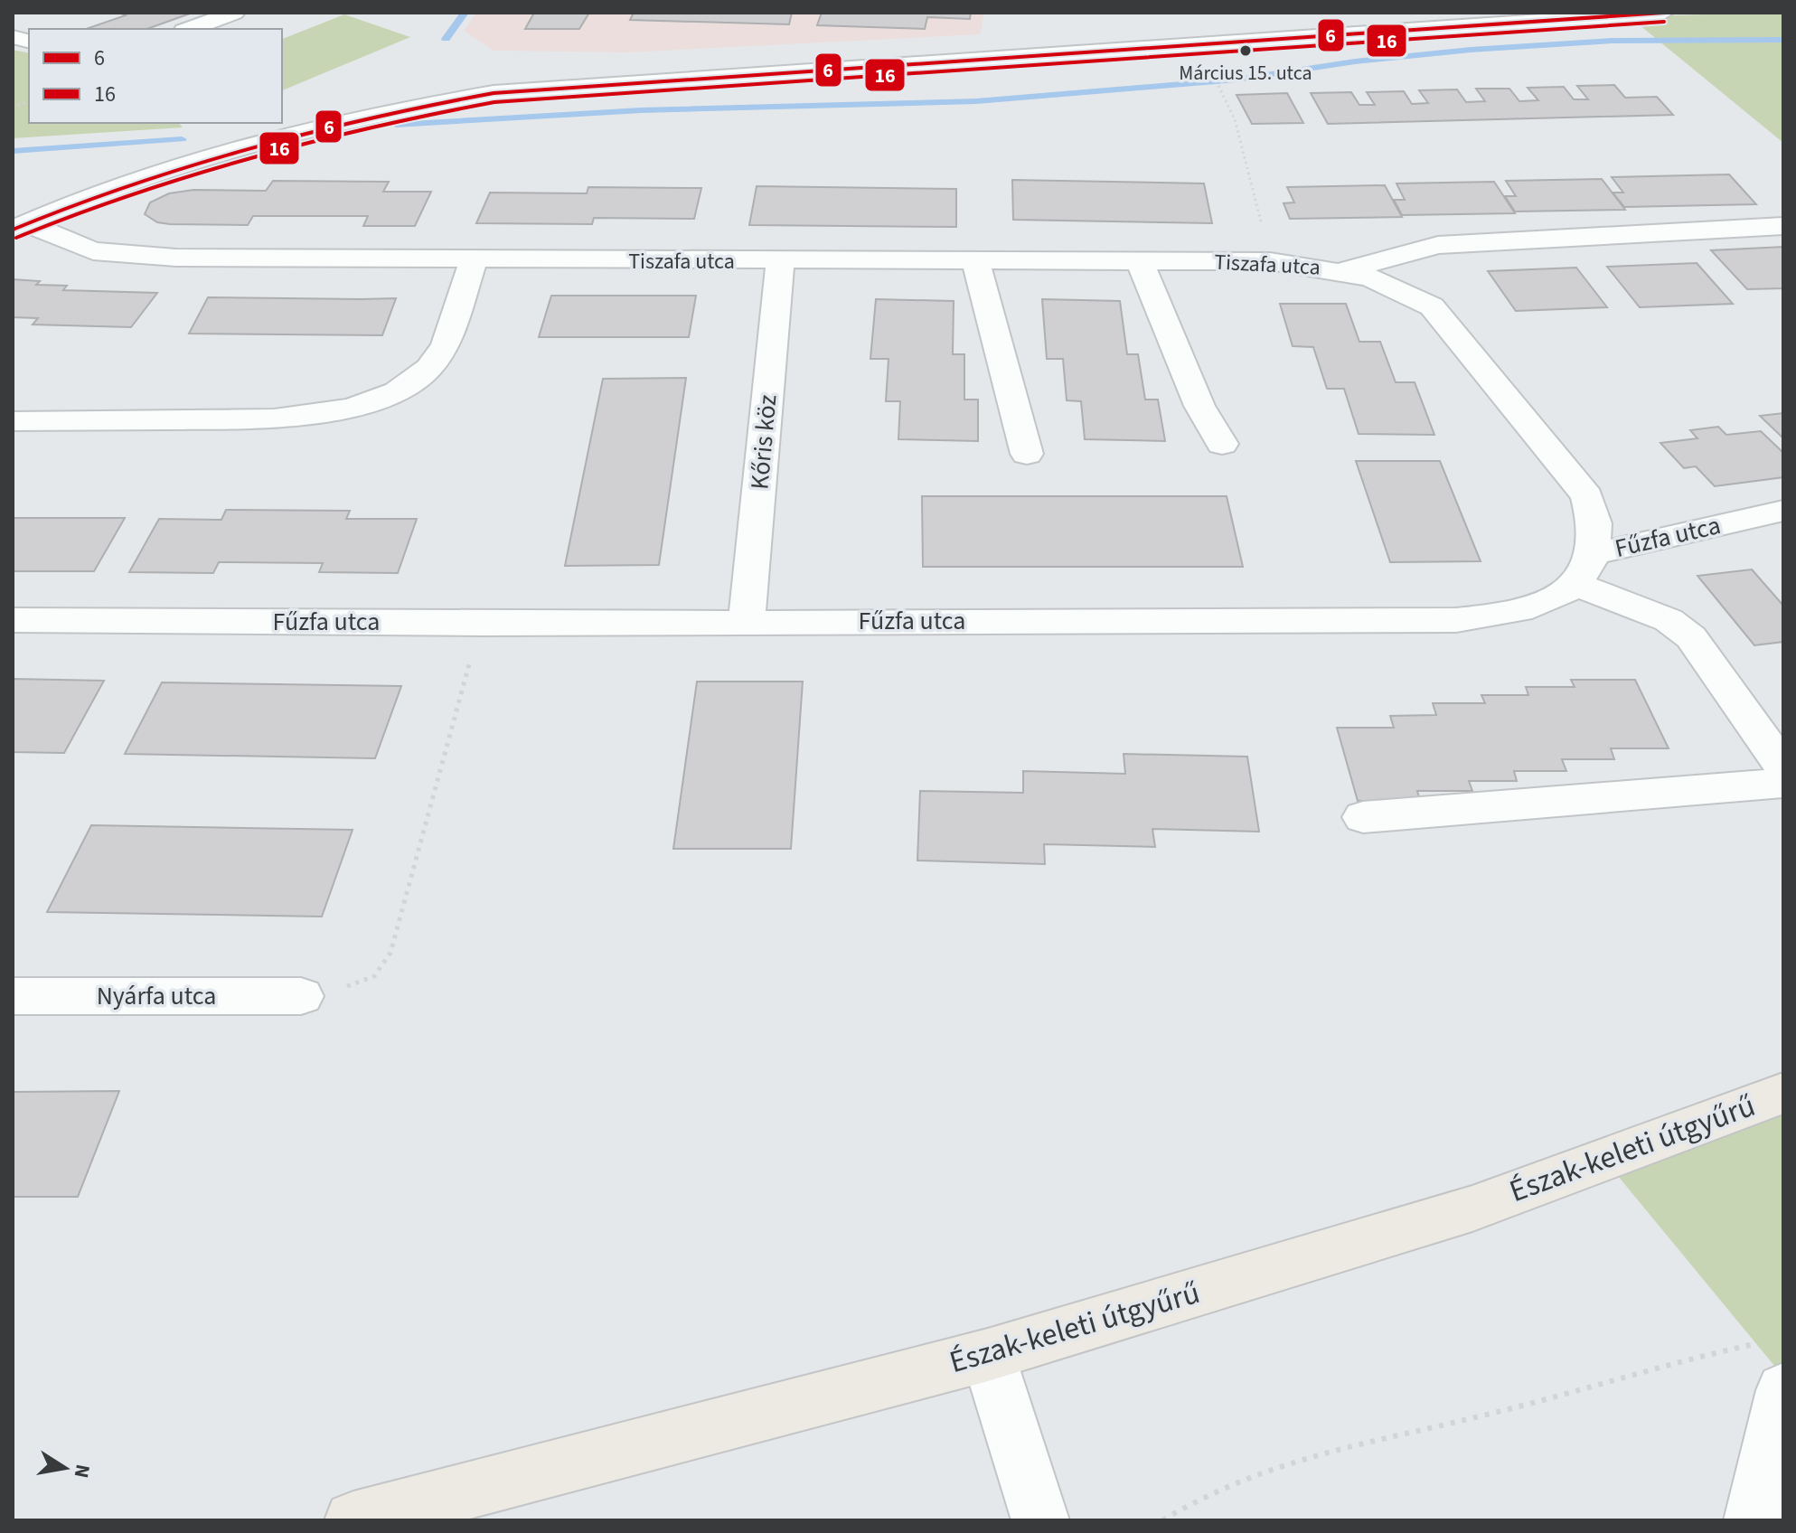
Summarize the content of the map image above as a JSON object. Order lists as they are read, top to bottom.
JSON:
{
  "streets": {
    "main road": ["Észak-keleti útgyűrű"],
    "street": [
      "Tiszafa utca",
      "Kőris köz",
      "Fűzfa utca",
      "Nyárfa utca"
    ]
  },
  "crossings": [
    ["Tiszafa utca", "Kőris köz"],
    ["Tiszafa utca", "Fűzfa utca"],
    ["Kőris köz", "Fűzfa utca"]
  ],
  "places": ["Március 15. utca"],
  "lines": ["transit line 6", "transit line 16"],
  "legend": ["6", "16"],
  "north": "right"
}
